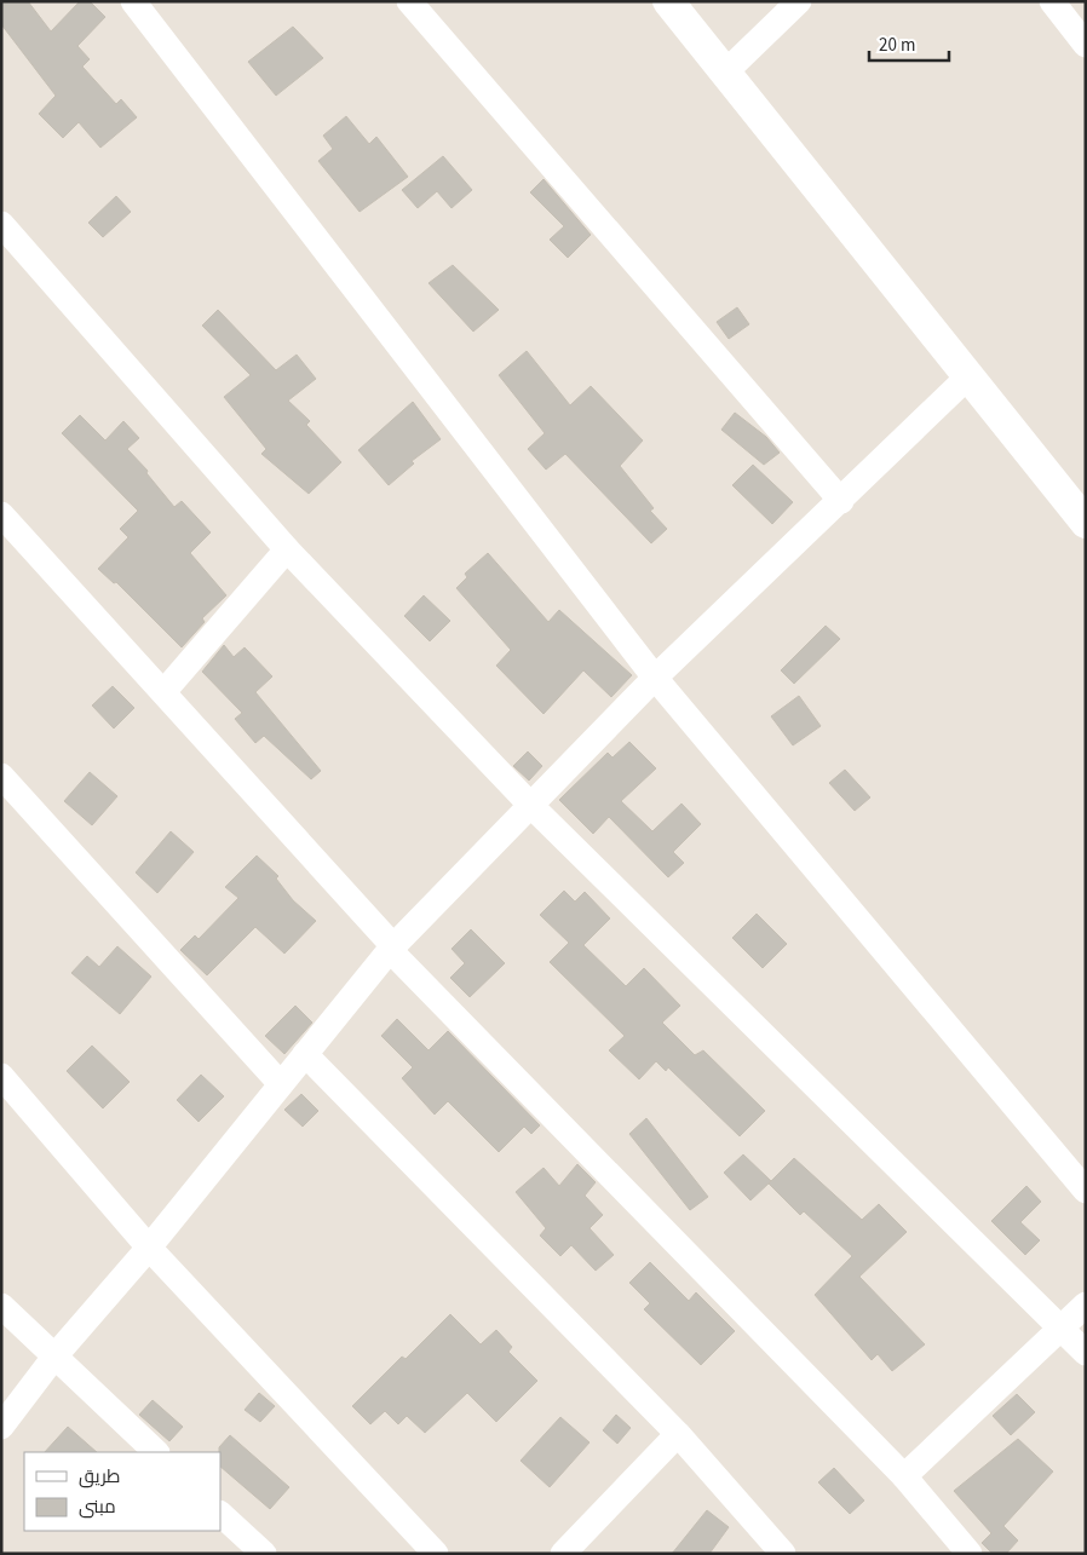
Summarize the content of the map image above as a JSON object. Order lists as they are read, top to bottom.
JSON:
{
  "legend": ["طريق", "مبنى"],
  "scale_bar": "20 m"
}
